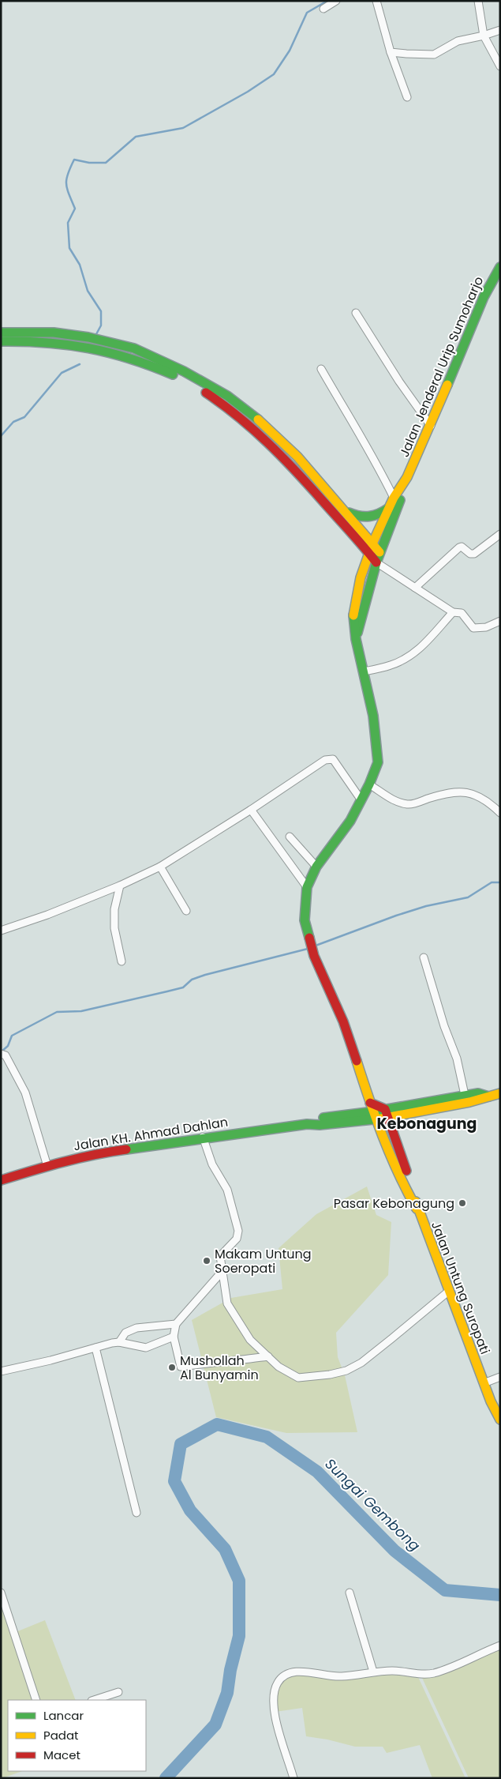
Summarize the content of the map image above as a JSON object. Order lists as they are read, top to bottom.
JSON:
{
  "streets": {
    "main road": ["Jalan Jenderal Urip Sumoharjo", "Jalan KH. Ahmad Dahlan", "Jalan Untung Suropati"]
  },
  "crossings": [
    ["Jalan Jenderal Urip Sumoharjo", "Jalan KH. Ahmad Dahlan"],
    ["Jalan Jenderal Urip Sumoharjo", "Jalan Untung Suropati"],
    ["Jalan KH. Ahmad Dahlan", "Jalan Untung Suropati"]
  ],
  "districts": ["Kebonagung"],
  "water": ["Sungai Gembong"],
  "places": ["Pasar Kebonagung", "Makam Untung Soeropati", "Mushollah Al Bunyamin"],
  "legend": ["Lancar", "Padat", "Macet"]
}
